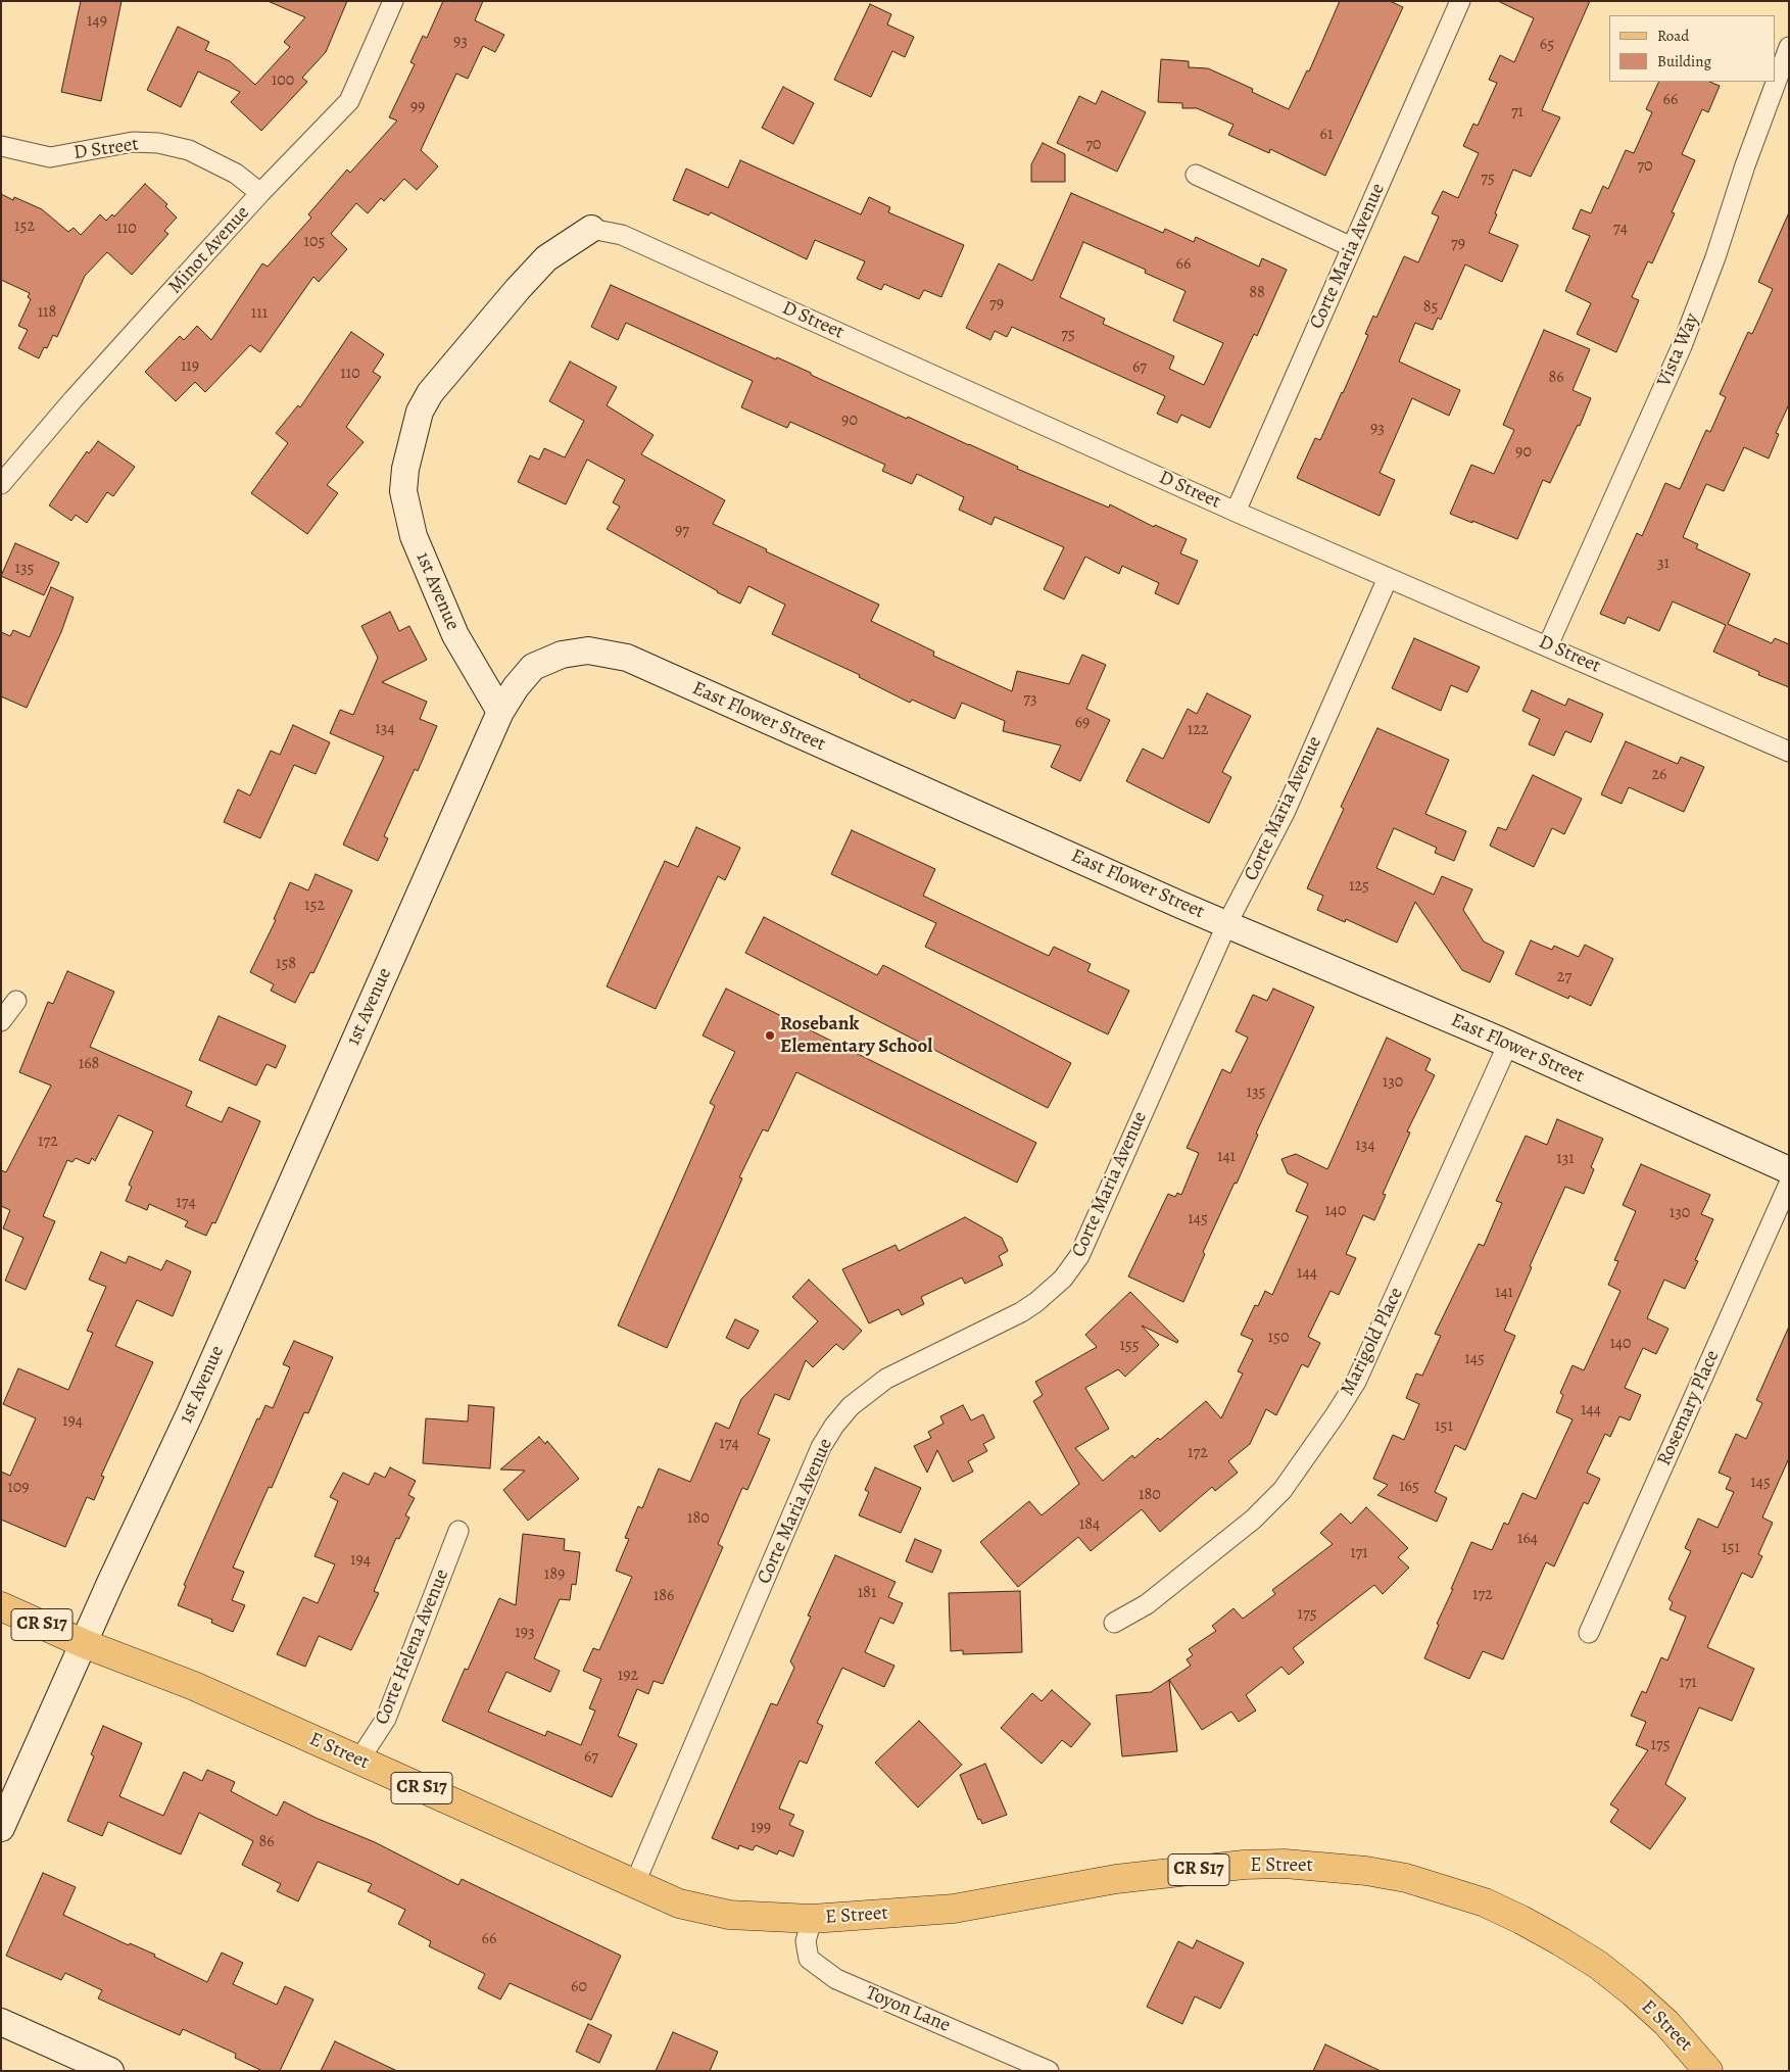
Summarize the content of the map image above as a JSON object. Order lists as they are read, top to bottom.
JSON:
{
  "streets": {
    "main road": ["CR S17", "E Street"],
    "street": [
      "D Street",
      "Minot Avenue",
      "Corte Maria Avenue",
      "Vista Way",
      "1st Avenue",
      "East Flower Street",
      "Marigold Place",
      "Rosemary Place",
      "Corte Helena Avenue",
      "Toyon Lane"
    ]
  },
  "crossings": [
    ["D Street", "Minot Avenue"],
    ["D Street", "Corte Maria Avenue"],
    ["D Street", "Vista Way"],
    ["D Street", "1st Avenue"],
    ["Corte Maria Avenue", "East Flower Street"],
    ["Corte Maria Avenue", "E Street"],
    ["1st Avenue", "East Flower Street"],
    ["1st Avenue", "E Street"],
    ["East Flower Street", "Marigold Place"],
    ["Corte Helena Avenue", "E Street"],
    ["E Street", "Toyon Lane"]
  ],
  "places": ["Rosebank Elementary School"],
  "house_numbers": [
    "149",
    "93",
    "65",
    "100",
    "66",
    "99",
    "71",
    "61",
    "70",
    "70",
    "75",
    "152",
    "110",
    "74",
    "105",
    "79",
    "66",
    "88",
    "79",
    "85",
    "118",
    "111",
    "75",
    "119",
    "67",
    "110",
    "86",
    "90",
    "93",
    "90",
    "97",
    "31",
    "135",
    "73",
    "69",
    "134",
    "122",
    "26",
    "125",
    "152",
    "158",
    "27",
    "168",
    "130",
    "135",
    "172",
    "134",
    "141",
    "131",
    "174",
    "140",
    "130",
    "145",
    "144",
    "141",
    "150",
    "140",
    "155",
    "145",
    "144",
    "194",
    "151",
    "174",
    "172",
    "145",
    "165",
    "109",
    "180",
    "180",
    "184",
    "164",
    "151",
    "171",
    "194",
    "189",
    "181",
    "172",
    "186",
    "175",
    "193",
    "192",
    "171",
    "175",
    "67",
    "199",
    "86",
    "66",
    "60"
  ],
  "legend": ["Road", "Building"]
}
